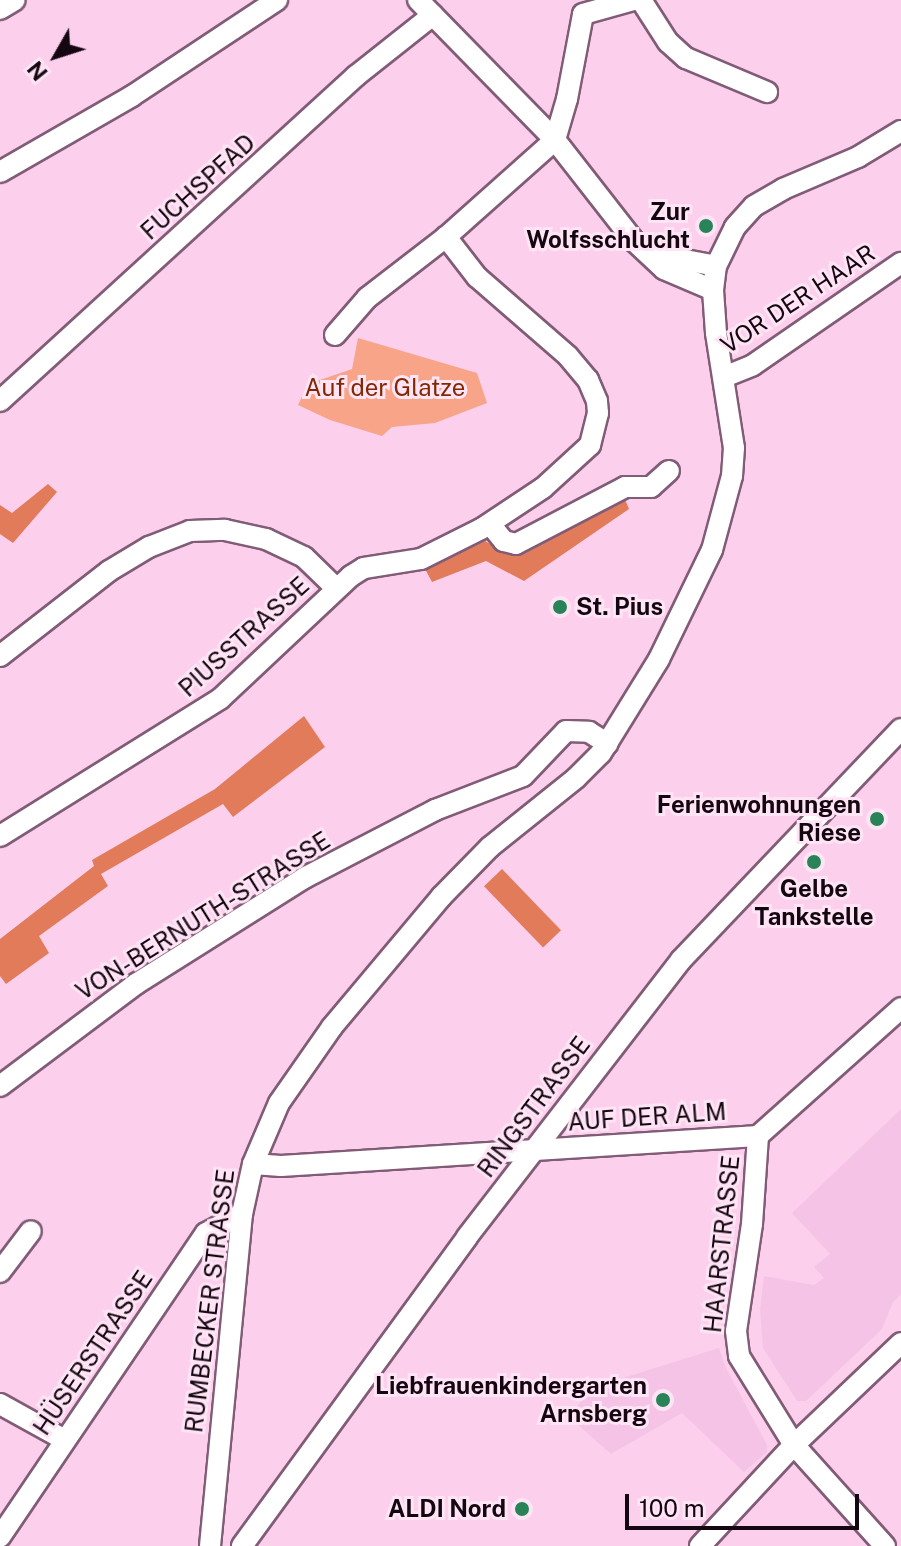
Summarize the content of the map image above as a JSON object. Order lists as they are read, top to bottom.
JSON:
{
  "streets": {
    "street": [
      "FUCHSPFAD",
      "VOR DER HAAR",
      "PIUSSTRASSE",
      "VON-BERNUTH-STRASSE",
      "RINGSTRASSE",
      "AUF DER ALM",
      "HAARSTRASSE",
      "RUMBECKER STRASSE",
      "HÜSERSTRASSE"
    ]
  },
  "crossings": [
    ["VOR DER HAAR", "RUMBECKER STRASSE"],
    ["VON-BERNUTH-STRASSE", "RUMBECKER STRASSE"],
    ["RINGSTRASSE", "AUF DER ALM"],
    ["AUF DER ALM", "HAARSTRASSE"],
    ["AUF DER ALM", "RUMBECKER STRASSE"],
    ["RUMBECKER STRASSE", "HÜSERSTRASSE"]
  ],
  "parks": ["Auf der Glatze"],
  "places": [
    "Zur Wolfsschlucht",
    "St. Pius",
    "Ferienwohnungen Riese",
    "Gelbe Tankstelle",
    "Liebfrauenkindergarten Arnsberg",
    "ALDI Nord"
  ],
  "scale_bar": "100 m",
  "north": "bottom left"
}
